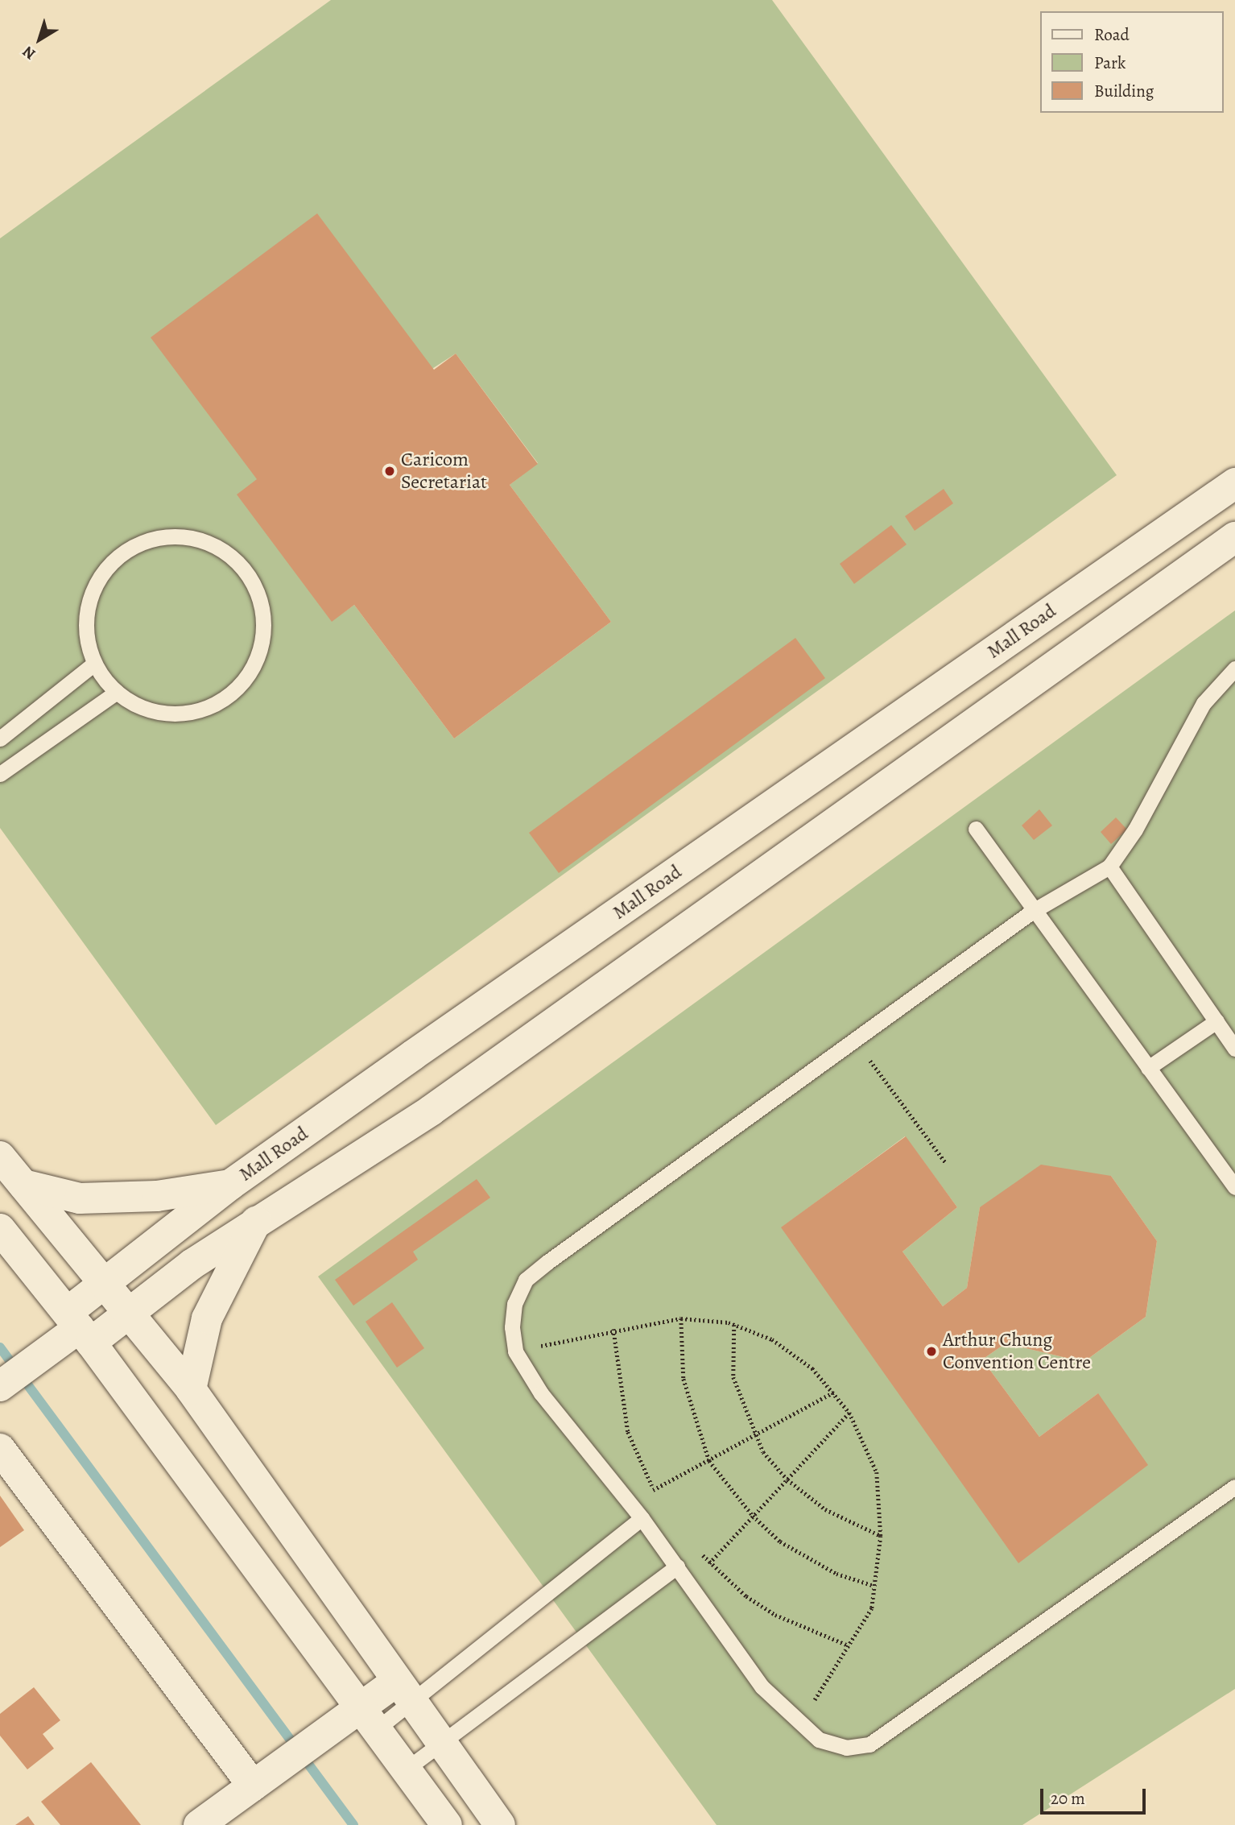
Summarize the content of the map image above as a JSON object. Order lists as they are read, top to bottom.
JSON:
{
  "streets": {
    "street": ["Mall Road"]
  },
  "places": ["Caricom Secretariat", "Arthur Chung Convention Centre"],
  "legend": ["Road", "Park", "Building"],
  "scale_bar": "20 m",
  "north": "bottom left"
}
